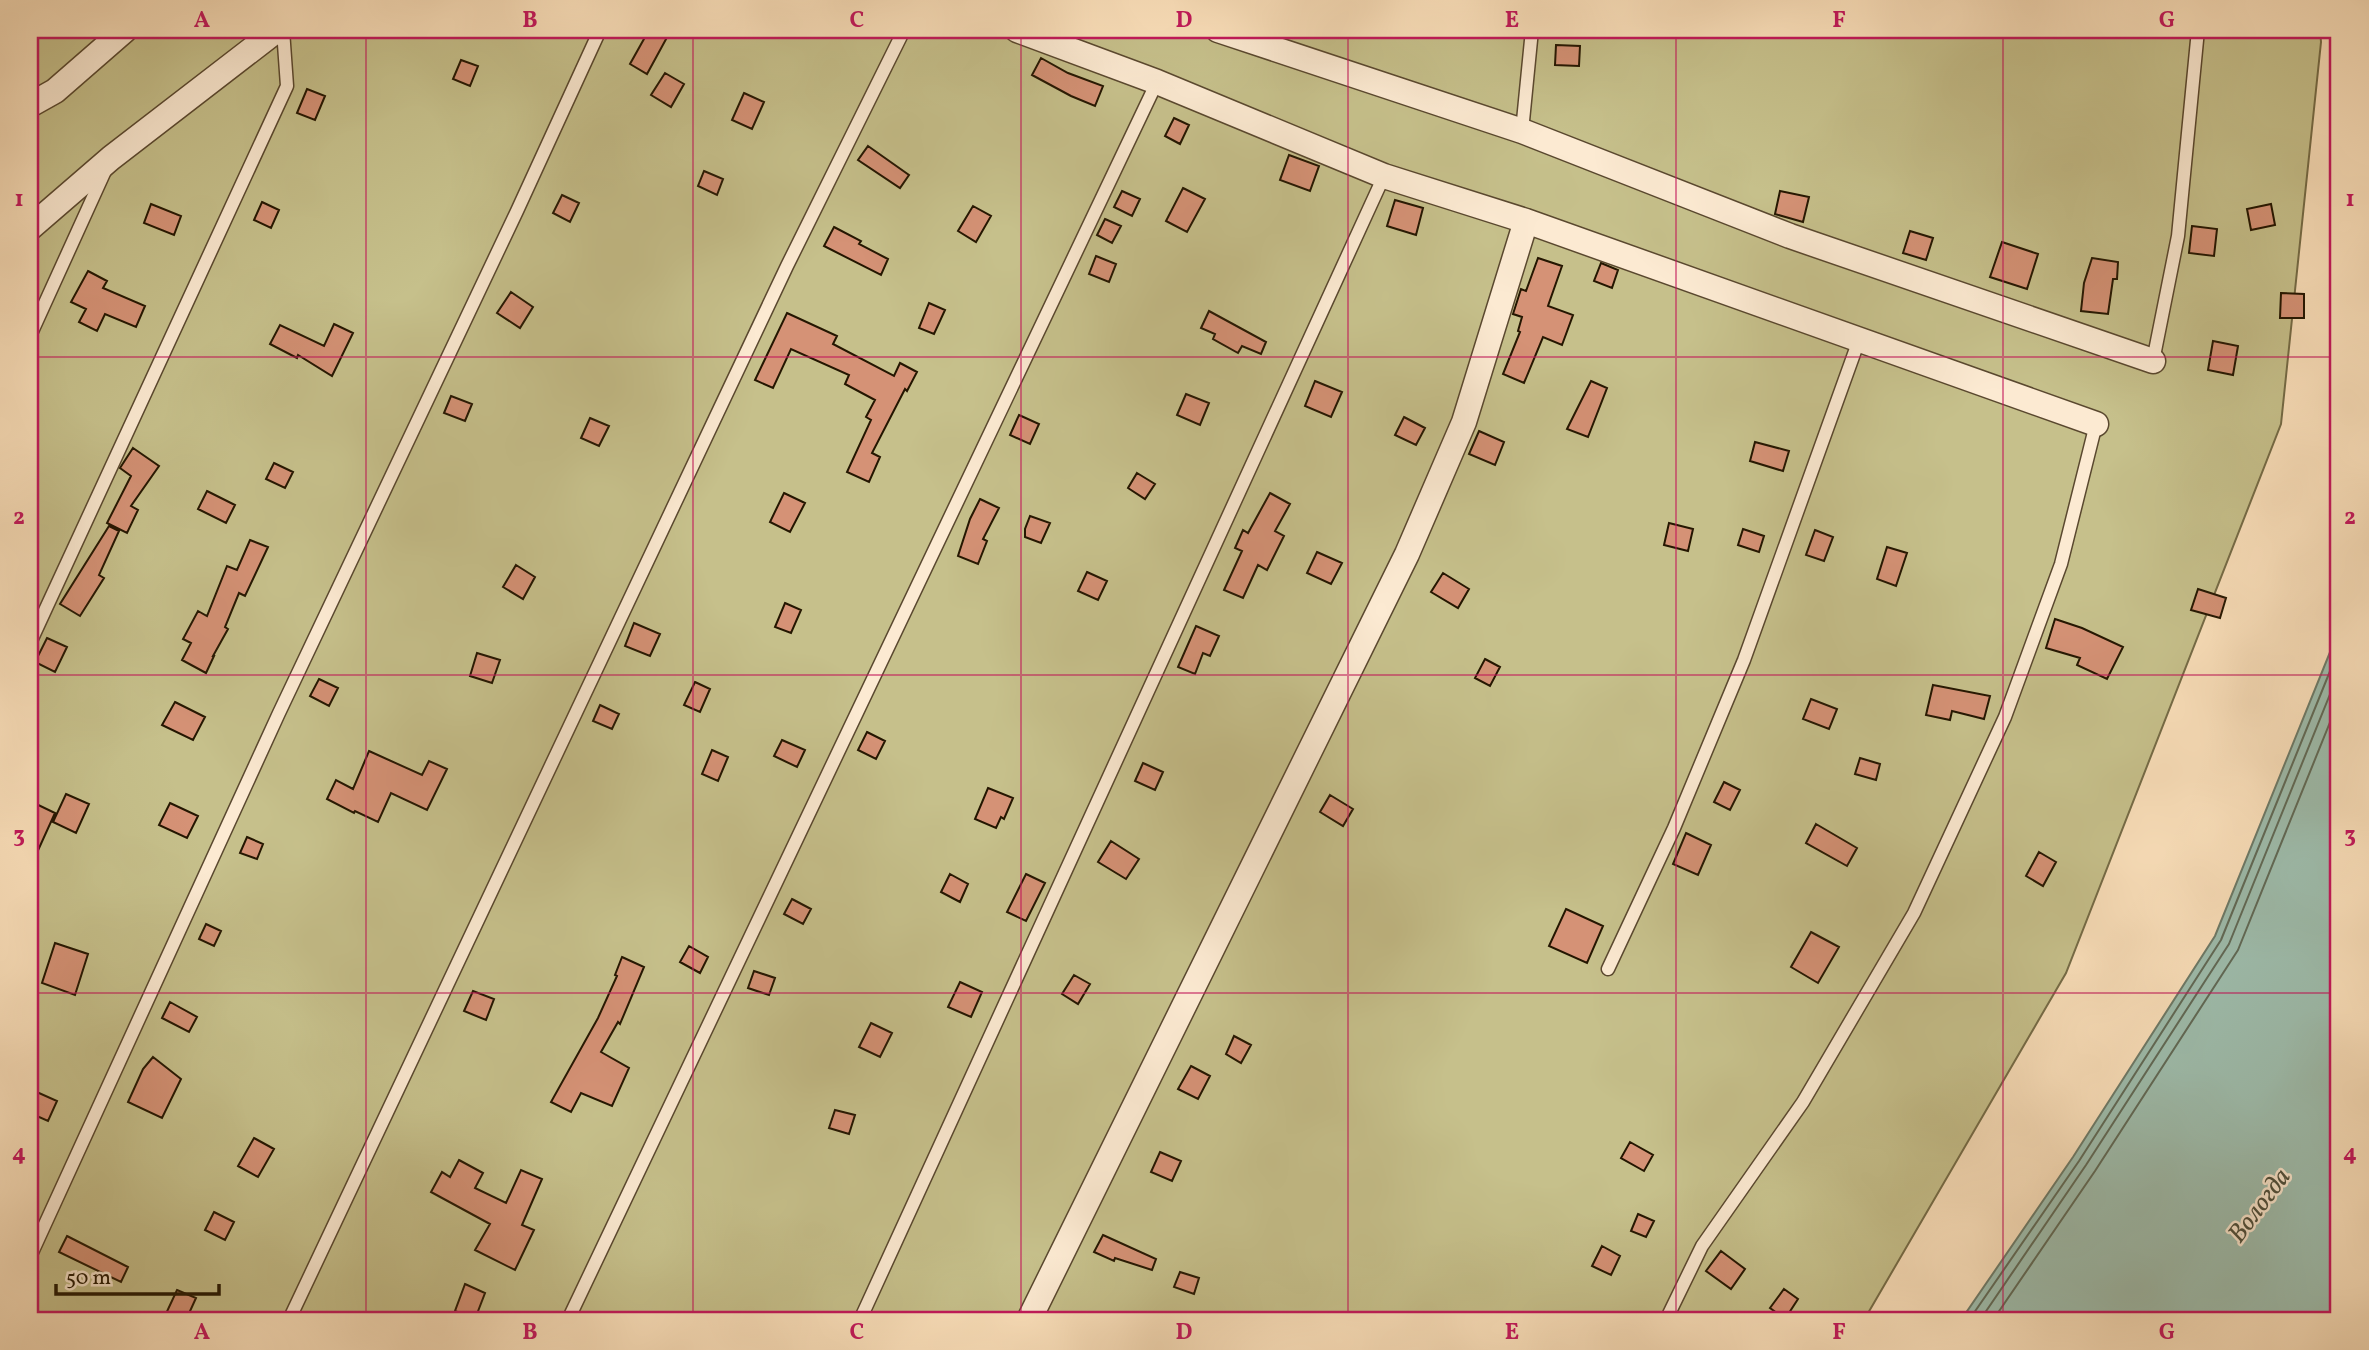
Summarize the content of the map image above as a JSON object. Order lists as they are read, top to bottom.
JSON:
{
  "water": ["Вологда"],
  "scale_bar": "50 m",
  "grid": {
    "columns": [
      "A",
      "B",
      "C",
      "D",
      "E",
      "F",
      "G"
    ],
    "rows": [
      "1",
      "2",
      "3",
      "4"
    ]
  }
}
